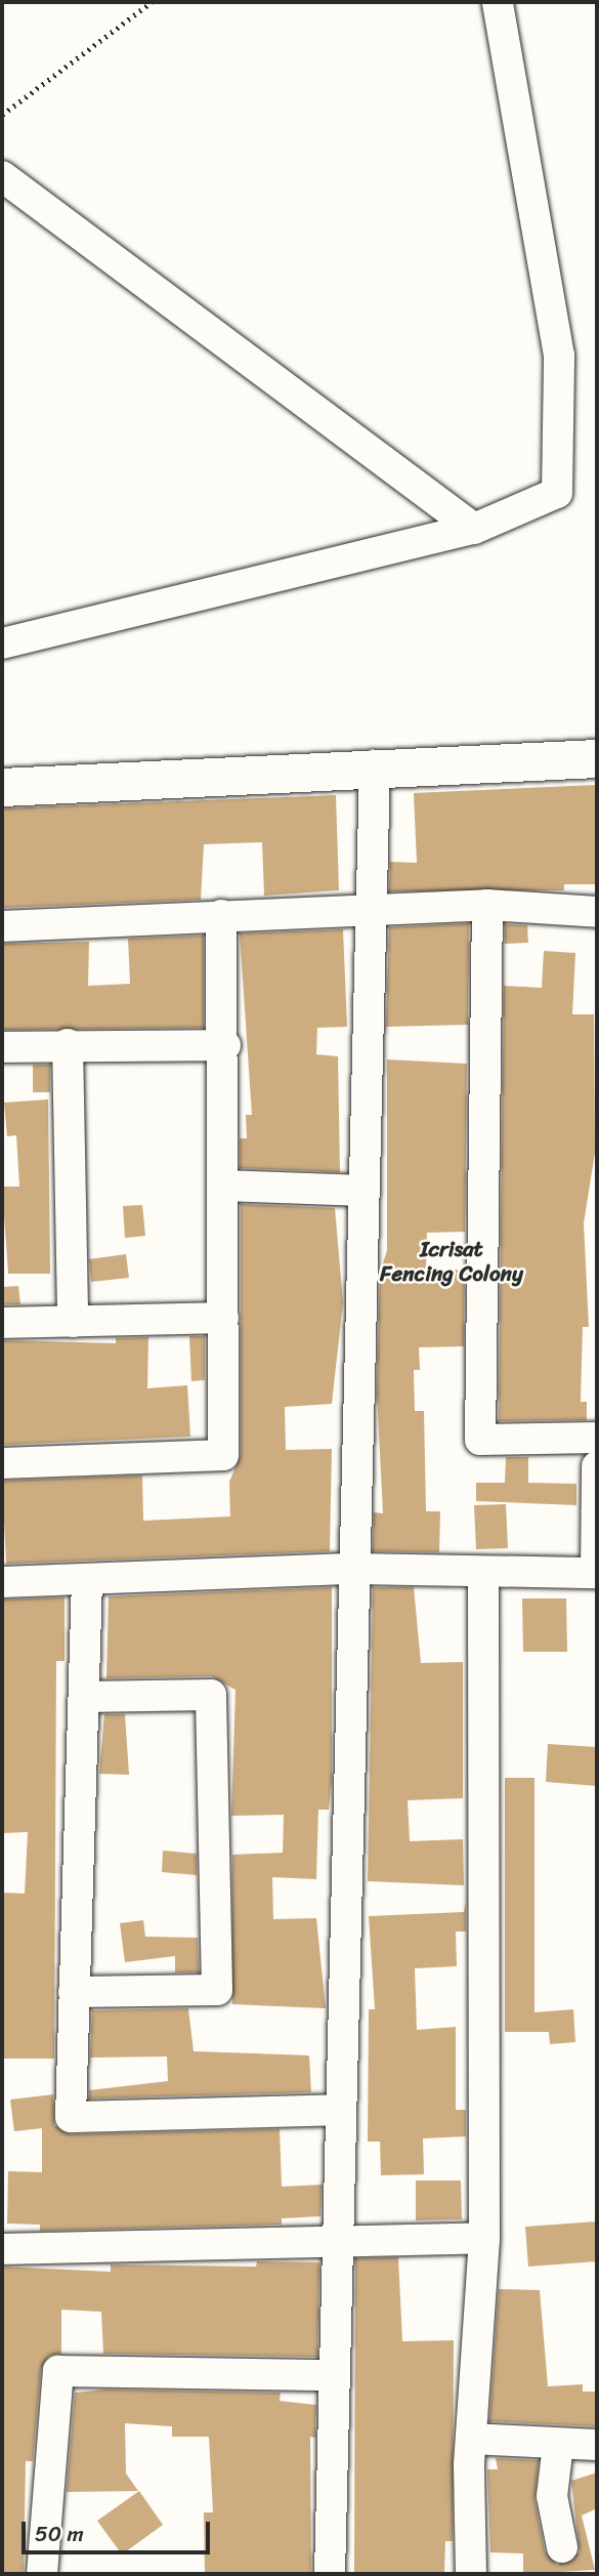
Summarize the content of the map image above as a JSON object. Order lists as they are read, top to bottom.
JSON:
{
  "districts": ["Icrisat Fencing Colony"],
  "scale_bar": "50 m"
}
